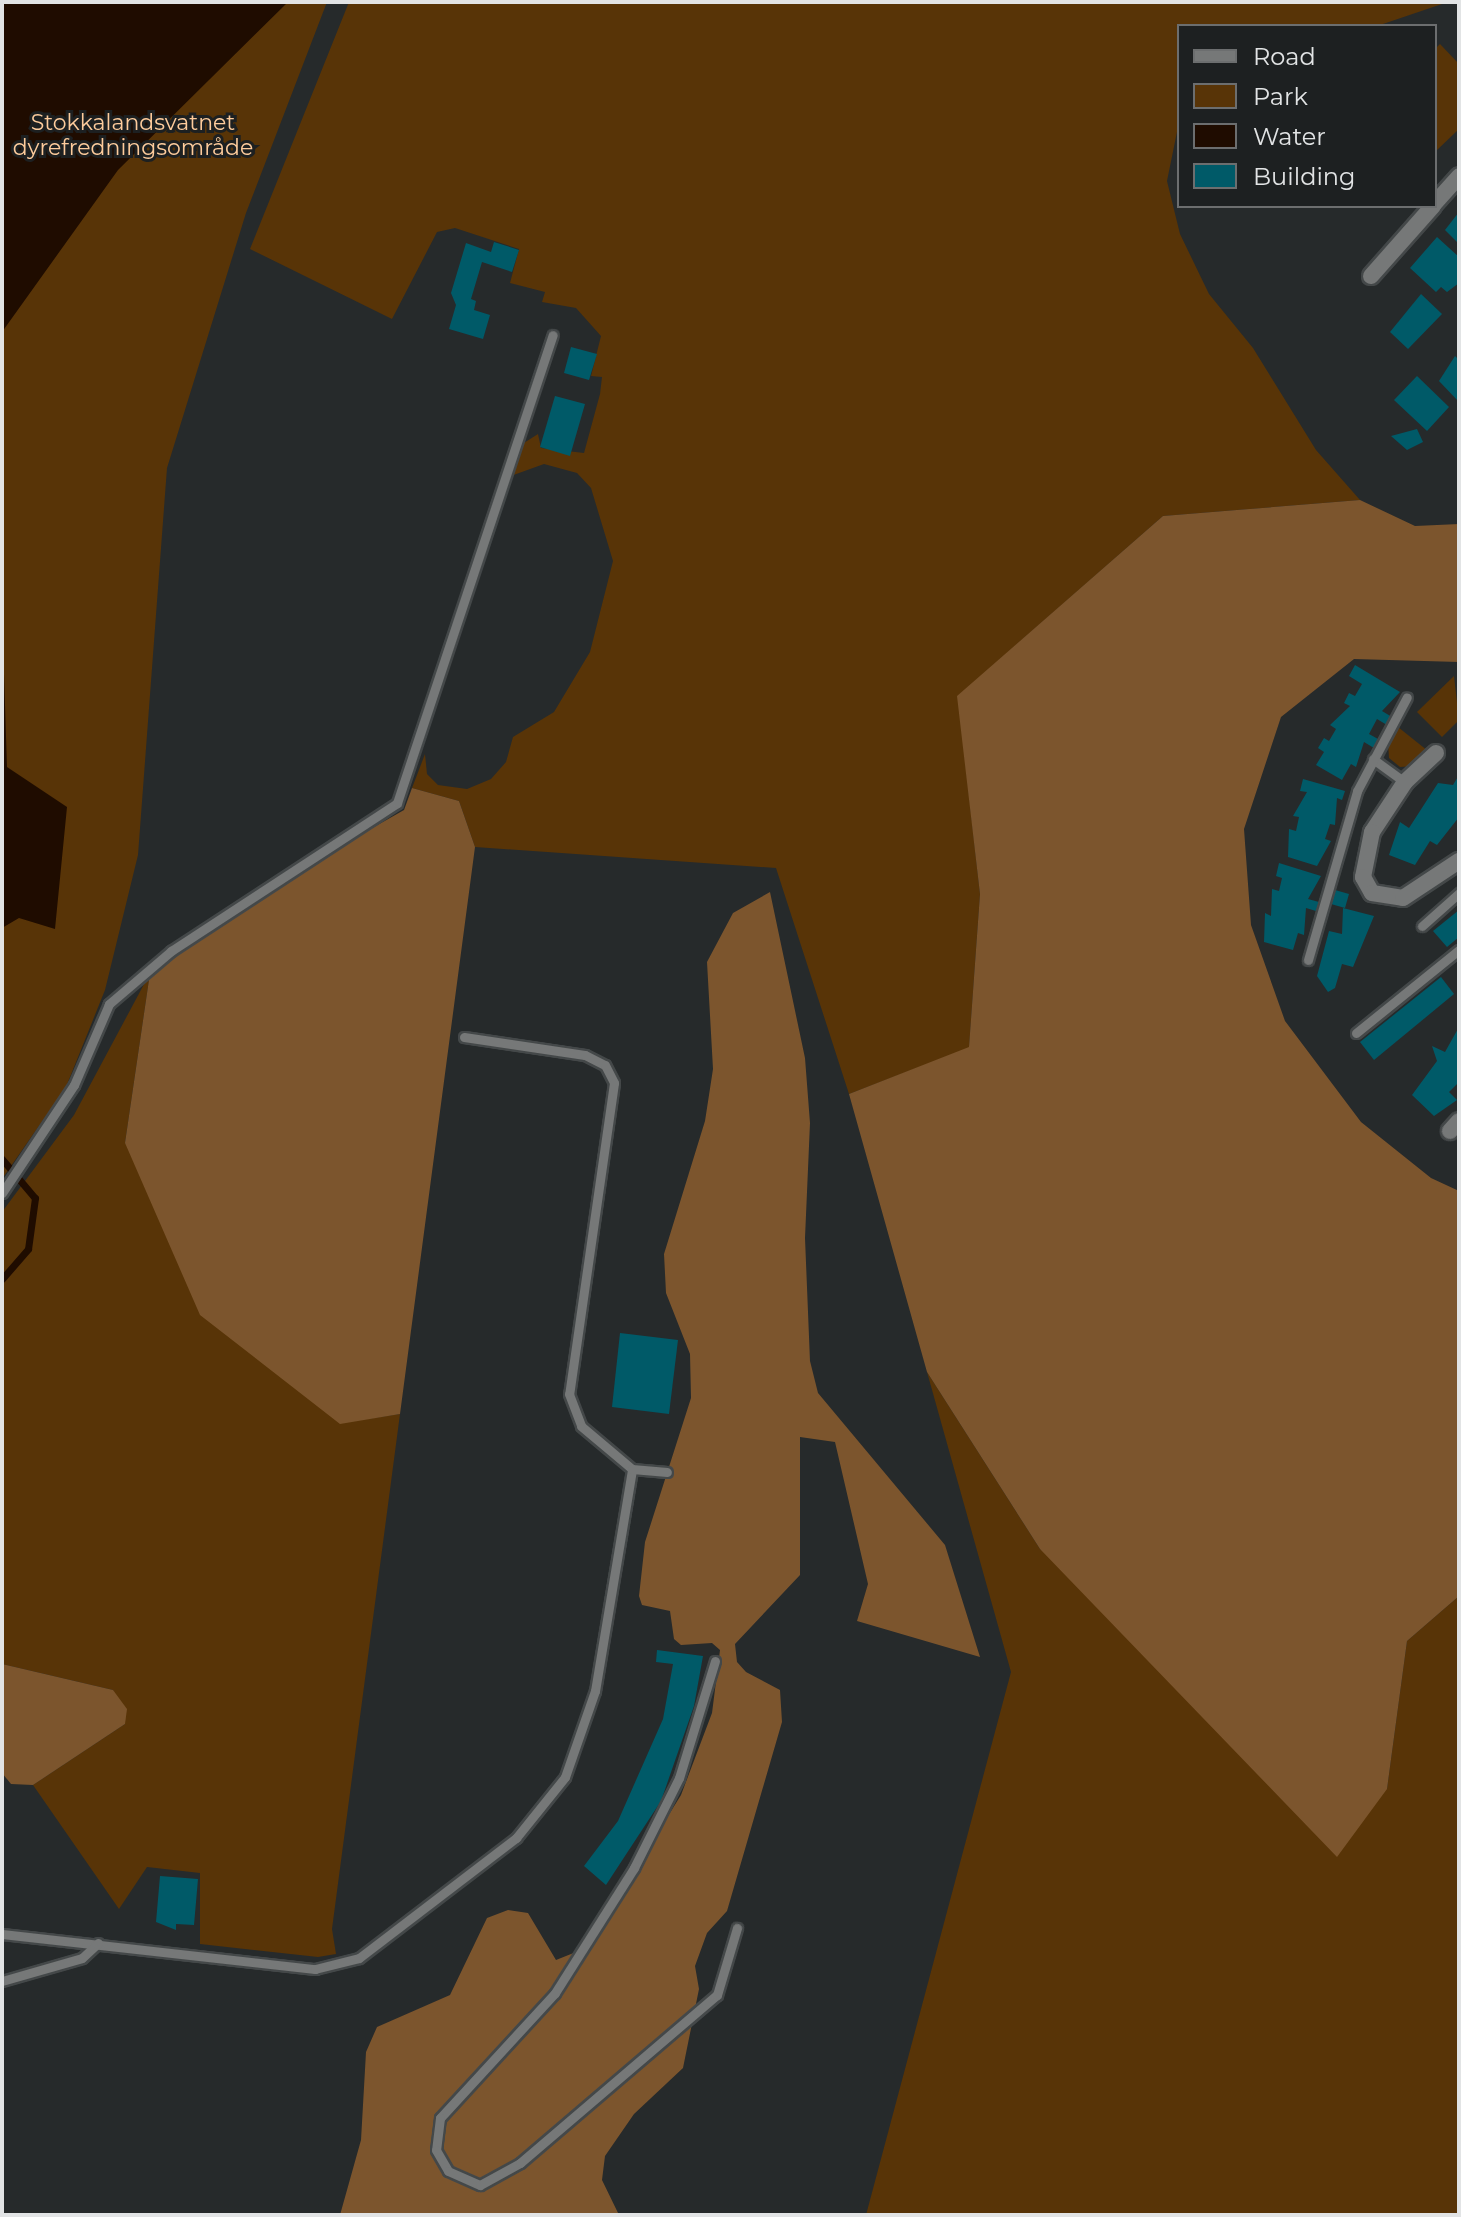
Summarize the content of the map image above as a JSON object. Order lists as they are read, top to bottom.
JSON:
{
  "parks": ["Stokkalandsvatnet dyrefredningsområde"],
  "legend": [
    "Road",
    "Park",
    "Water",
    "Building"
  ]
}
